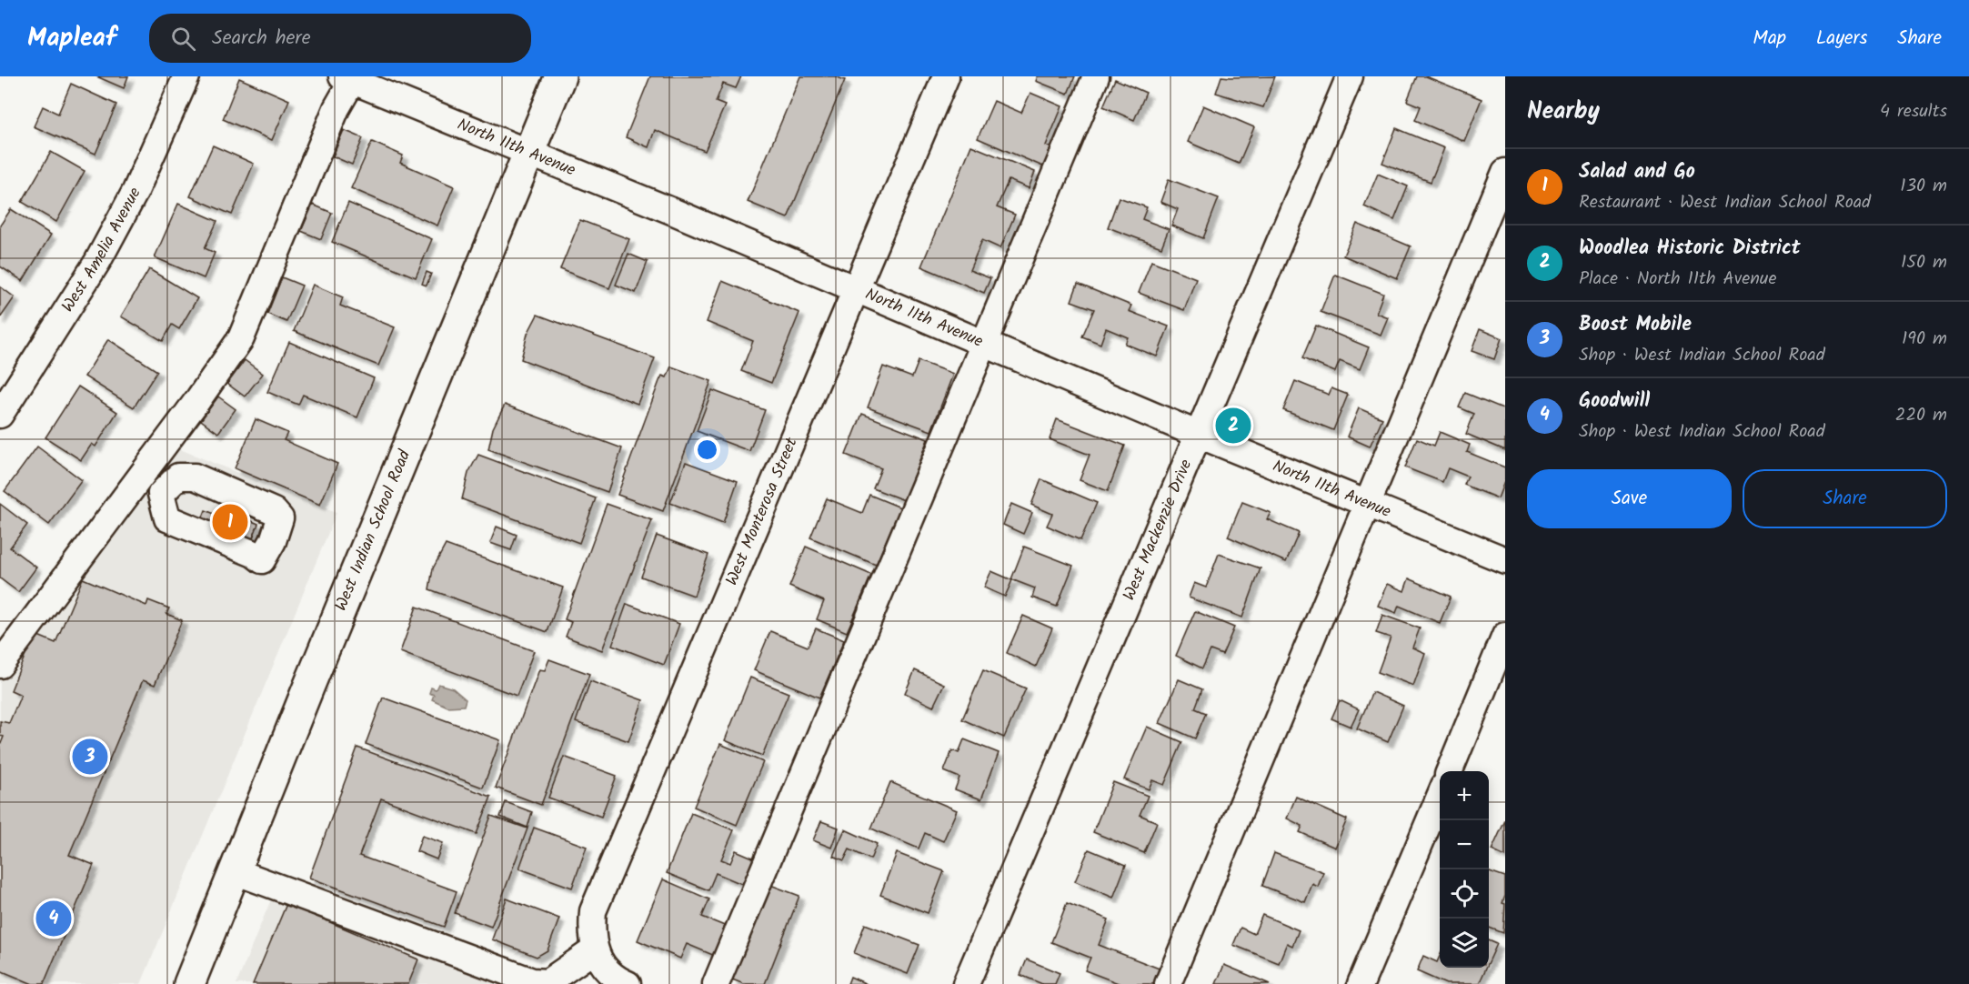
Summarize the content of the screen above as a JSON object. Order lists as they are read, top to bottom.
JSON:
{
  "streets": {
    "main road": ["West Indian School Road"],
    "street": [
      "North 11th Avenue",
      "West Amelia Avenue",
      "West Monterosa Street",
      "West Mackenzie Drive"
    ]
  },
  "crossings": [
    ["North 11th Avenue", "West Monterosa Street"],
    ["North 11th Avenue", "West Indian School Road"],
    ["North 11th Avenue", "West Mackenzie Drive"]
  ],
  "page": {
    "header": "Mapleaf",
    "search": "Search here",
    "nav": ["Map", "Layers", "Share"],
    "heading": ["Nearby", "4 results"],
    "list": [
      {
        "mark": "1",
        "name": "Salad and Go",
        "note": "Restaurant · West Indian School Road",
        "value": "130 m"
      },
      {
        "mark": "2",
        "name": "Woodlea Historic District",
        "note": "Place · North 11th Avenue",
        "value": "150 m"
      },
      {
        "mark": "3",
        "name": "Boost Mobile",
        "note": "Shop · West Indian School Road",
        "value": "190 m"
      },
      {
        "mark": "4",
        "name": "Goodwill",
        "note": "Shop · West Indian School Road",
        "value": "220 m"
      }
    ],
    "pins": [
      "2",
      "1",
      "3",
      "4"
    ],
    "buttons": ["Save", "Share"],
    "map_buttons": ["+", "−"]
  }
}
